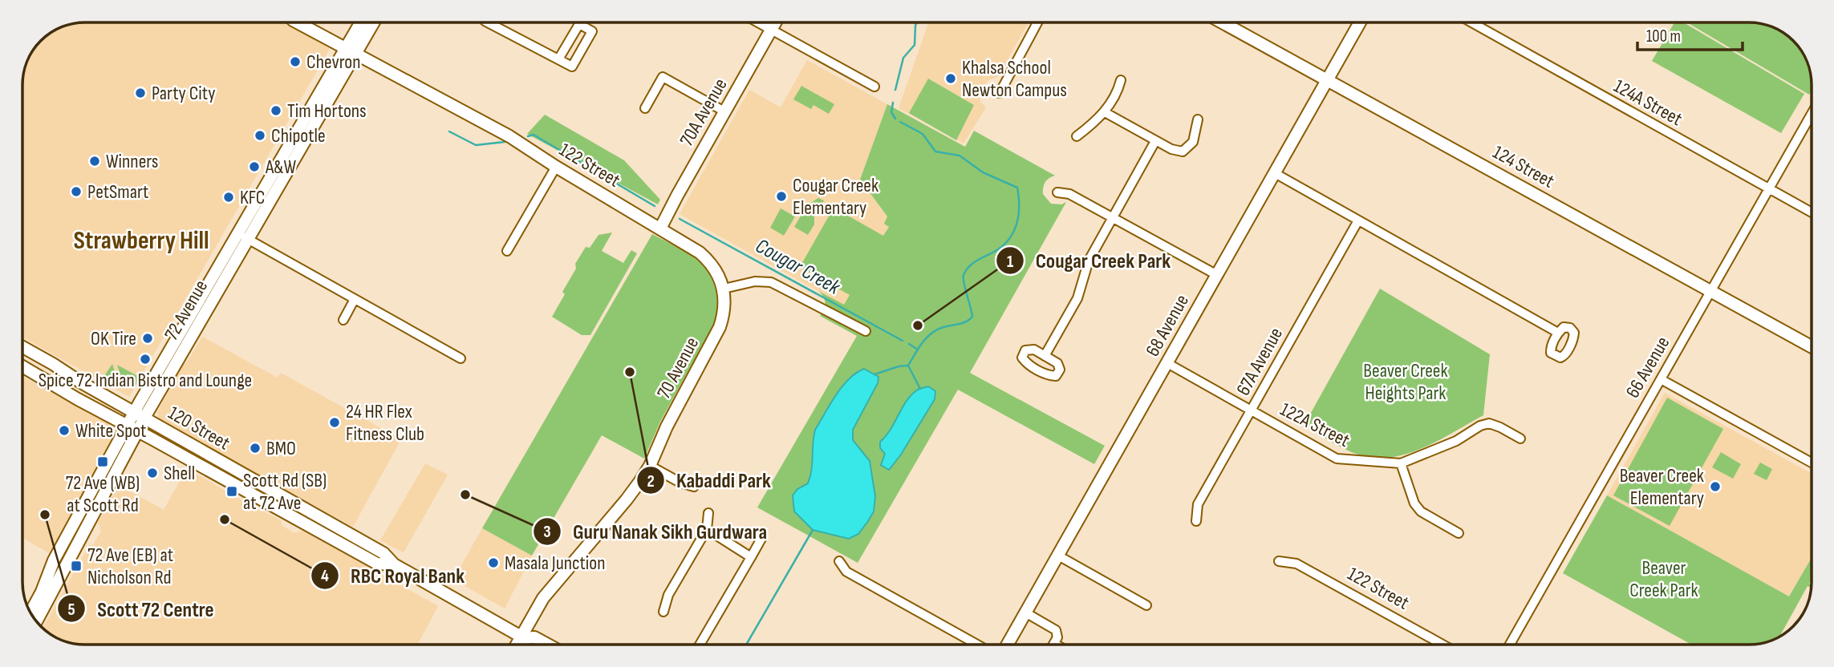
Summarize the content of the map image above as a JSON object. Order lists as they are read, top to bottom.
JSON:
{
  "streets": {
    "street": [
      "124A Street",
      "70A Avenue",
      "122 Street",
      "124 Street",
      "72 Avenue",
      "68 Avenue",
      "67A Avenue",
      "66 Avenue",
      "70 Avenue",
      "122A Street",
      "120 Street"
    ]
  },
  "crossings": [
    ["124A Street", "66 Avenue"],
    ["70A Avenue", "122 Street"],
    ["122 Street", "72 Avenue"],
    ["122 Street", "70 Avenue"],
    ["124 Street", "68 Avenue"],
    ["124 Street", "66 Avenue"],
    ["72 Avenue", "120 Street"],
    ["68 Avenue", "122A Street"],
    ["67A Avenue", "122A Street"],
    ["70 Avenue", "120 Street"]
  ],
  "districts": ["Strawberry Hill"],
  "water": ["Cougar Creek"],
  "parks": ["Beaver Creek Heights Park", "Beaver Creek Park"],
  "places": {
    "other": [
      "Chevron",
      "Khalsa School Newton Campus",
      "Party City",
      "Tim Hortons",
      "Chipotle",
      "Winners",
      "A&W",
      "PetSmart",
      "Cougar Creek Elementary",
      "KFC",
      "Cougar Creek Park",
      "OK Tire",
      "Spice 72 Indian Bistro and Lounge",
      "Kabaddi Park",
      "24 HR Flex Fitness Club",
      "White Spot",
      "BMO",
      "Shell",
      "Beaver Creek Elementary",
      "Guru Nanak Sikh Gurdwara",
      "Scott 72 Centre",
      "RBC Royal Bank",
      "Masala Junction"
    ],
    "transit": ["72 Ave (WB) at Scott Rd", "Scott Rd (SB) at 72 Ave", "72 Ave (EB) at Nicholson Rd"]
  },
  "scale_bar": "100 m"
}
